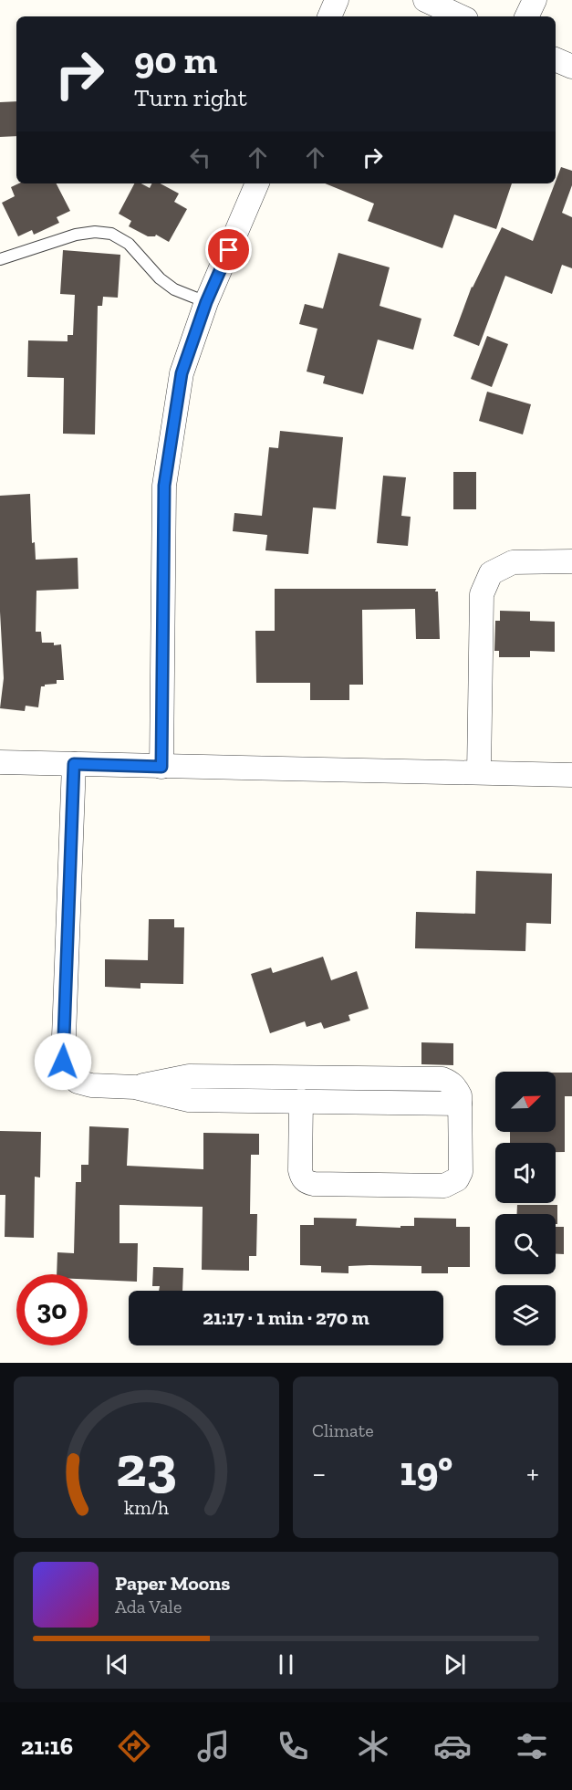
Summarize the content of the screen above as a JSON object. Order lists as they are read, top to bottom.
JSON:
{
  "north": "top right",
  "page": {
    "turn": ["90 m", "Turn right"],
    "limit": "30",
    "trip": "21:17 · 1 min · 270 m",
    "tile": "Climate",
    "heat": ["−", "19°", "+"],
    "song": ["Paper Moons", "Ada Vale"],
    "tabs": "21:16",
    "gauge": ["23", "km/h"]
  }
}
